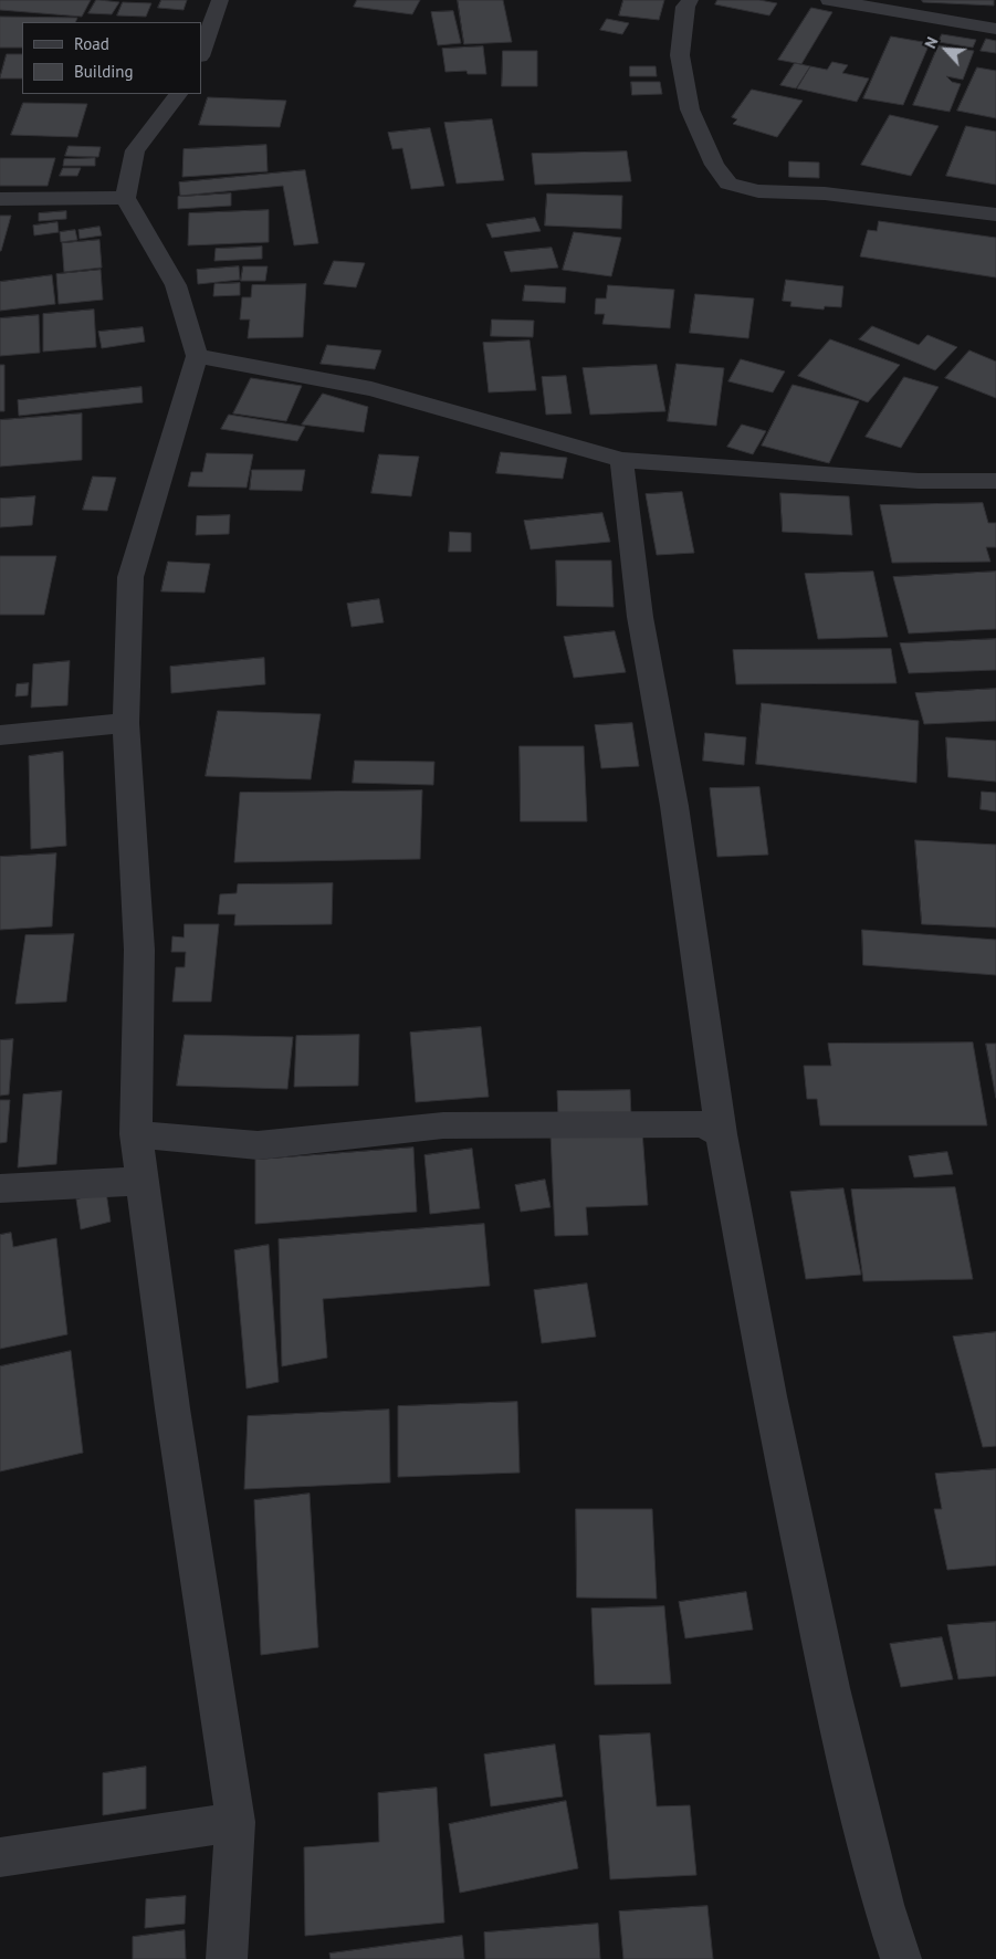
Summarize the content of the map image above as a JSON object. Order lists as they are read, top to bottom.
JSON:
{
  "legend": ["Road", "Building"],
  "north": "top left"
}
